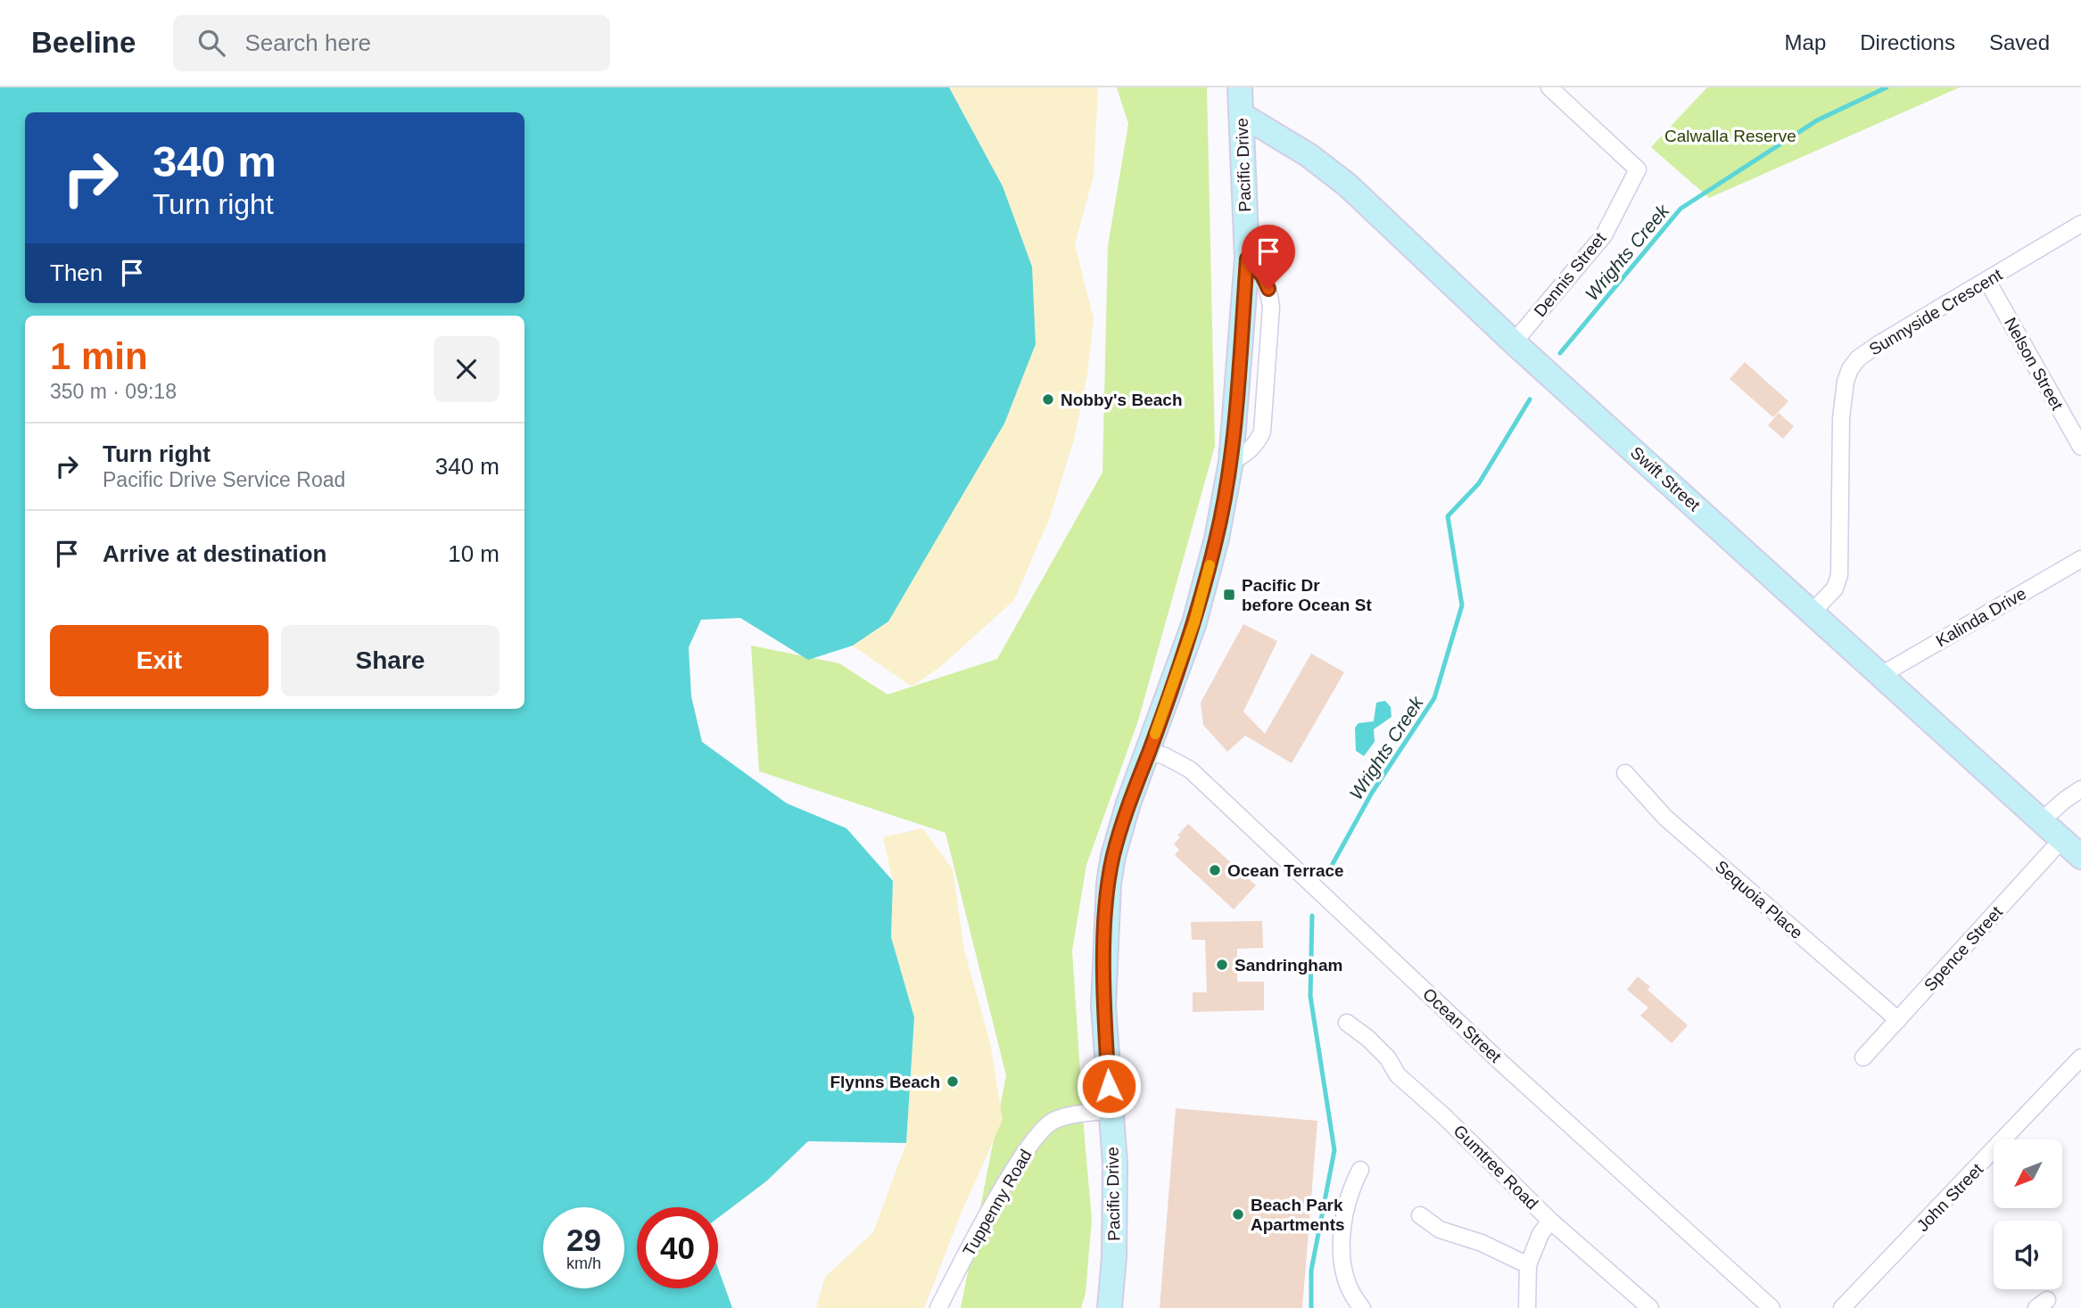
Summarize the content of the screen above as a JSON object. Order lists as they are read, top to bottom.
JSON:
{
  "streets": {
    "street": [
      "Pacific Drive",
      "Dennis Street",
      "Sunnyside Crescent",
      "Nelson Street",
      "Swift Street",
      "Kalinda Drive",
      "Sequoia Place",
      "Spence Street",
      "Ocean Street",
      "Gumtree Road",
      "John Street",
      "Tuppenny Road"
    ]
  },
  "crossings": [
    ["Pacific Drive", "Swift Street"],
    ["Pacific Drive", "Ocean Street"],
    ["Pacific Drive", "Tuppenny Road"],
    ["Dennis Street", "Swift Street"],
    ["Sunnyside Crescent", "Nelson Street"],
    ["Sunnyside Crescent", "Swift Street"],
    ["Swift Street", "Kalinda Drive"],
    ["Swift Street", "Spence Street"],
    ["Sequoia Place", "Spence Street"]
  ],
  "water": ["Wrights Creek"],
  "parks": ["Calwalla Reserve"],
  "places": {
    "other": [
      "Nobby's Beach",
      "Ocean Terrace",
      "Sandringham",
      "Flynns Beach",
      "Beach Park Apartments"
    ],
    "transit": ["Pacific Dr before Ocean St"]
  },
  "north": "bottom left",
  "page": {
    "header": "Beeline",
    "search": "Search here",
    "nav": ["Map", "Directions", "Saved"],
    "turn": ["340 m", "Turn right"],
    "then": "Then",
    "heading": ["1 min", "350 m · 09:18"],
    "list": [
      {
        "name": "Turn right",
        "note": "Pacific Drive Service Road",
        "value": "340 m"
      },
      {
        "name": "Arrive at destination",
        "value": "10 m"
      }
    ],
    "buttons": ["Exit", "Share"],
    "speed": "29 km/h",
    "limit": "40"
  }
}
